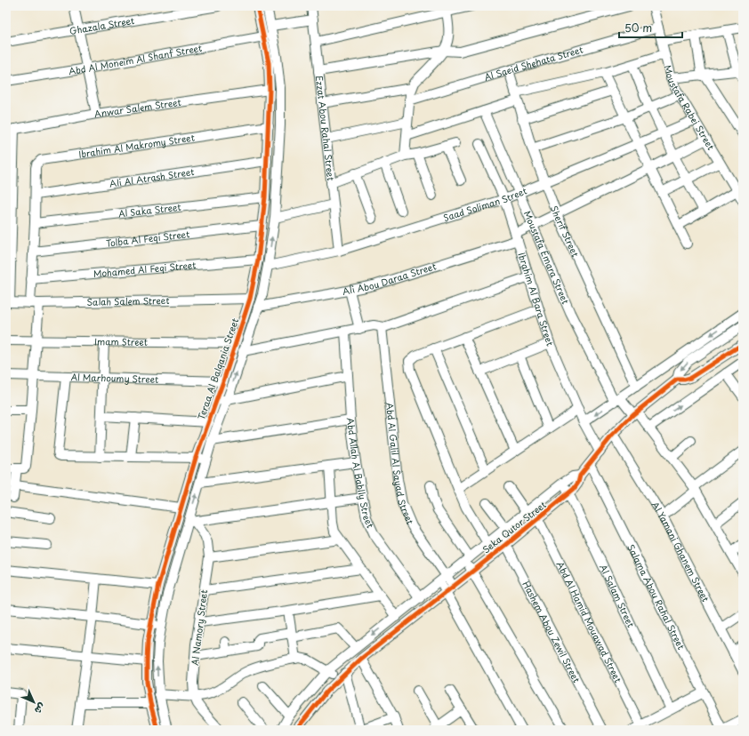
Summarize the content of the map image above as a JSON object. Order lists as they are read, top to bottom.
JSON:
{
  "streets": {
    "street": [
      "Ghazala Street",
      "Abd Al Moneim Al Shanf Street",
      "Al Saeid Shehata Street",
      "Moustafa Rabei Street",
      "Anwar Salem Street",
      "Ezzat Abou Rahal Street",
      "Ibrahim Al Makromy Street",
      "Ali Al Atrash Street",
      "Saad Soliman Street",
      "Al Saka Street",
      "Sherif Street",
      "Tolba Al Feqi Street",
      "Moustafa Emara Street",
      "Mohamed Al Feqi Street",
      "Ali Abou Daraa Street",
      "Ibrahim Al Bara Street",
      "Salah Salem Street",
      "Imam Street",
      "Teraa Al Balqania Street",
      "Al Marhoumy Street",
      "Abd Al Galil Al Sayad Street",
      "Abd Allah Al Bablly Street",
      "Seka Qutor Street",
      "Al Yamani Ghanem Street",
      "Al Salam Street",
      "Salama Abou Rahal Street",
      "Abd Al Hamid Mouawad Street",
      "Al Namory Street",
      "Hashem Abou Zewil Street"
    ]
  },
  "crossings": [
    ["Abd Al Moneim Al Shanf Street", "Teraa Al Balqania Street"],
    ["Al Saeid Shehata Street", "Moustafa Rabei Street"],
    ["Al Saeid Shehata Street", "Sherif Street"],
    ["Moustafa Rabei Street", "Saad Soliman Street"],
    ["Moustafa Rabei Street", "Ali Abou Daraa Street"],
    ["Anwar Salem Street", "Teraa Al Balqania Street"],
    ["Ezzat Abou Rahal Street", "Saad Soliman Street"],
    ["Ibrahim Al Makromy Street", "Ali Al Atrash Street"],
    ["Ibrahim Al Makromy Street", "Al Saka Street"],
    ["Ibrahim Al Makromy Street", "Tolba Al Feqi Street"],
    ["Ibrahim Al Makromy Street", "Mohamed Al Feqi Street"],
    ["Ibrahim Al Makromy Street", "Salah Salem Street"],
    ["Ibrahim Al Makromy Street", "Imam Street"],
    ["Ibrahim Al Makromy Street", "Teraa Al Balqania Street"],
    ["Ibrahim Al Makromy Street", "Al Marhoumy Street"],
    ["Ali Al Atrash Street", "Teraa Al Balqania Street"],
    ["Saad Soliman Street", "Sherif Street"],
    ["Saad Soliman Street", "Moustafa Emara Street"],
    ["Saad Soliman Street", "Ibrahim Al Bara Street"],
    ["Saad Soliman Street", "Teraa Al Balqania Street"],
    ["Al Saka Street", "Teraa Al Balqania Street"],
    ["Sherif Street", "Ali Abou Daraa Street"],
    ["Tolba Al Feqi Street", "Teraa Al Balqania Street"],
    ["Moustafa Emara Street", "Ali Abou Daraa Street"],
    ["Moustafa Emara Street", "Seka Qutor Street"],
    ["Mohamed Al Feqi Street", "Teraa Al Balqania Street"],
    ["Ali Abou Daraa Street", "Ibrahim Al Bara Street"],
    ["Ali Abou Daraa Street", "Teraa Al Balqania Street"],
    ["Ibrahim Al Bara Street", "Seka Qutor Street"],
    ["Salah Salem Street", "Teraa Al Balqania Street"],
    ["Imam Street", "Teraa Al Balqania Street"],
    ["Teraa Al Balqania Street", "Al Marhoumy Street"],
    ["Teraa Al Balqania Street", "Al Namory Street"],
    ["Abd Al Galil Al Sayad Street", "Seka Qutor Street"],
    ["Abd Allah Al Bablly Street", "Seka Qutor Street"],
    ["Seka Qutor Street", "Al Yamani Ghanem Street"],
    ["Seka Qutor Street", "Al Salam Street"],
    ["Seka Qutor Street", "Salama Abou Rahal Street"],
    ["Seka Qutor Street", "Abd Al Hamid Mouawad Street"],
    ["Seka Qutor Street", "Hashem Abou Zewil Street"]
  ],
  "scale_bar": "50 m",
  "north": "bottom right"
}
